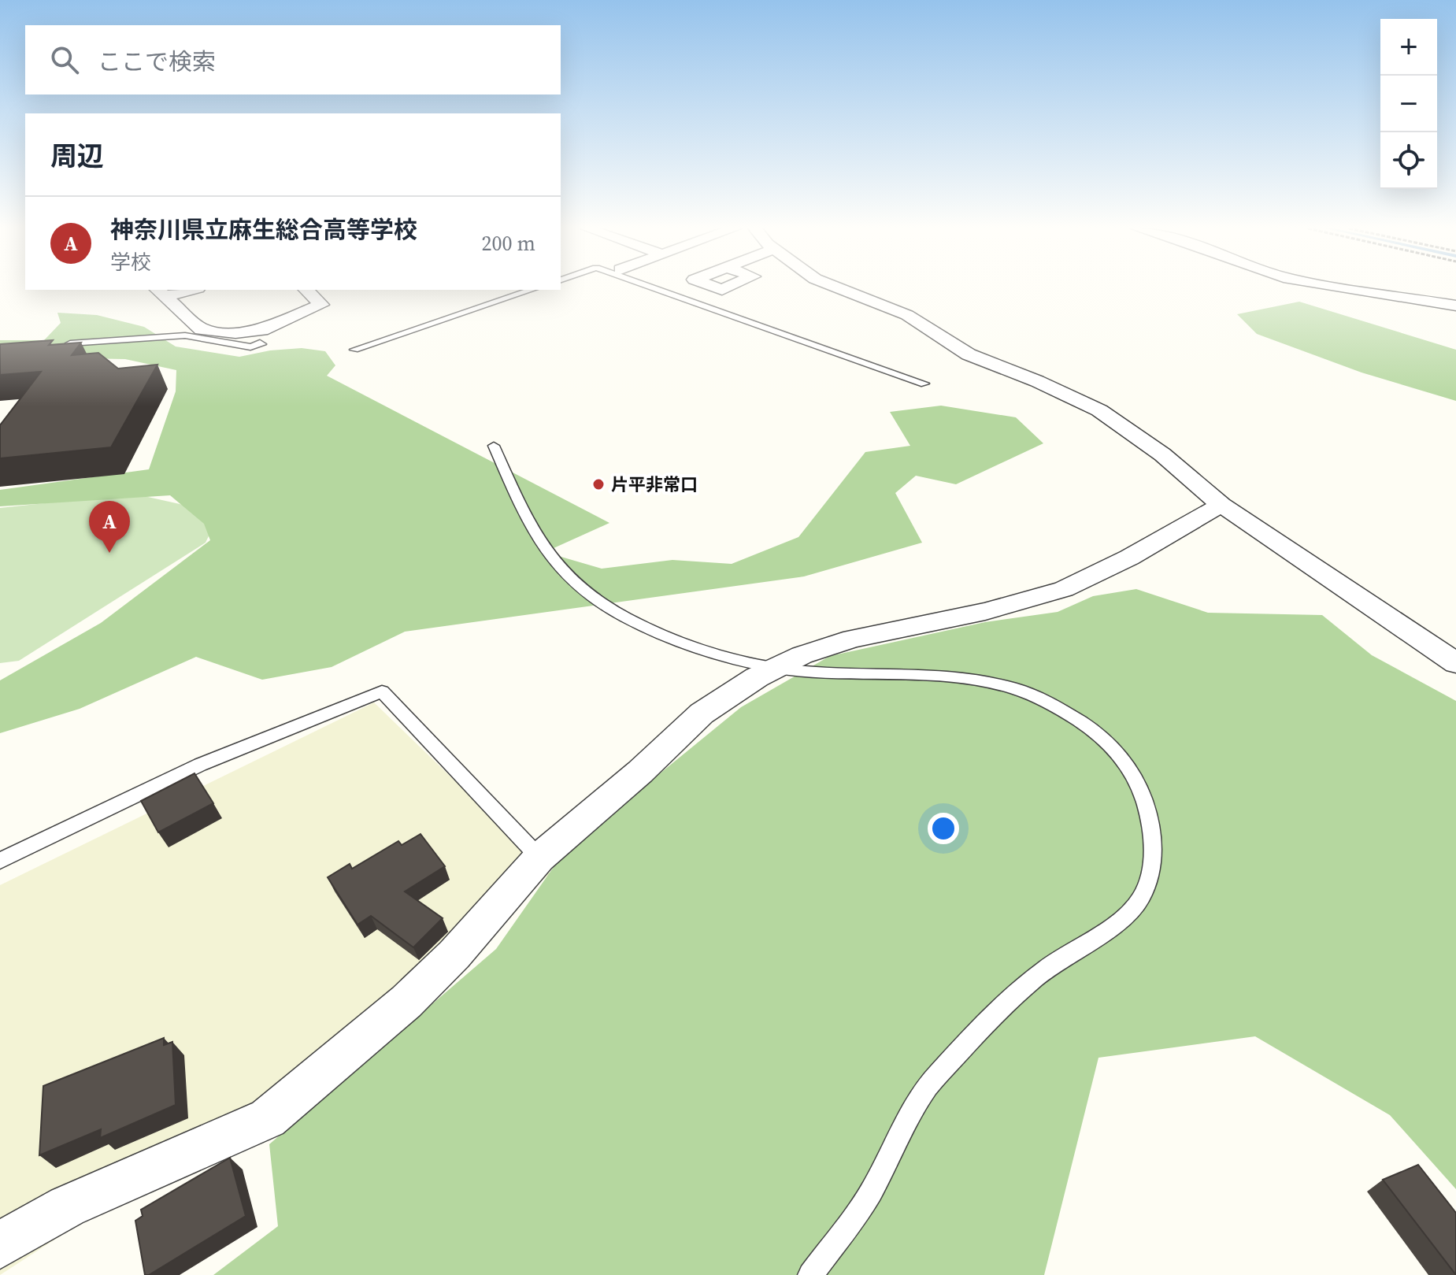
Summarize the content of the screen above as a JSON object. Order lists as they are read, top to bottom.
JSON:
{
  "places": ["片平非常口"],
  "page": {
    "map_buttons": ["+", "−"],
    "search": "ここで検索",
    "heading": "周辺",
    "list": [
      {
        "mark": "A",
        "name": "神奈川県立麻生総合高等学校",
        "note": "学校",
        "value": "200 m"
      }
    ],
    "pins": "A"
  }
}
